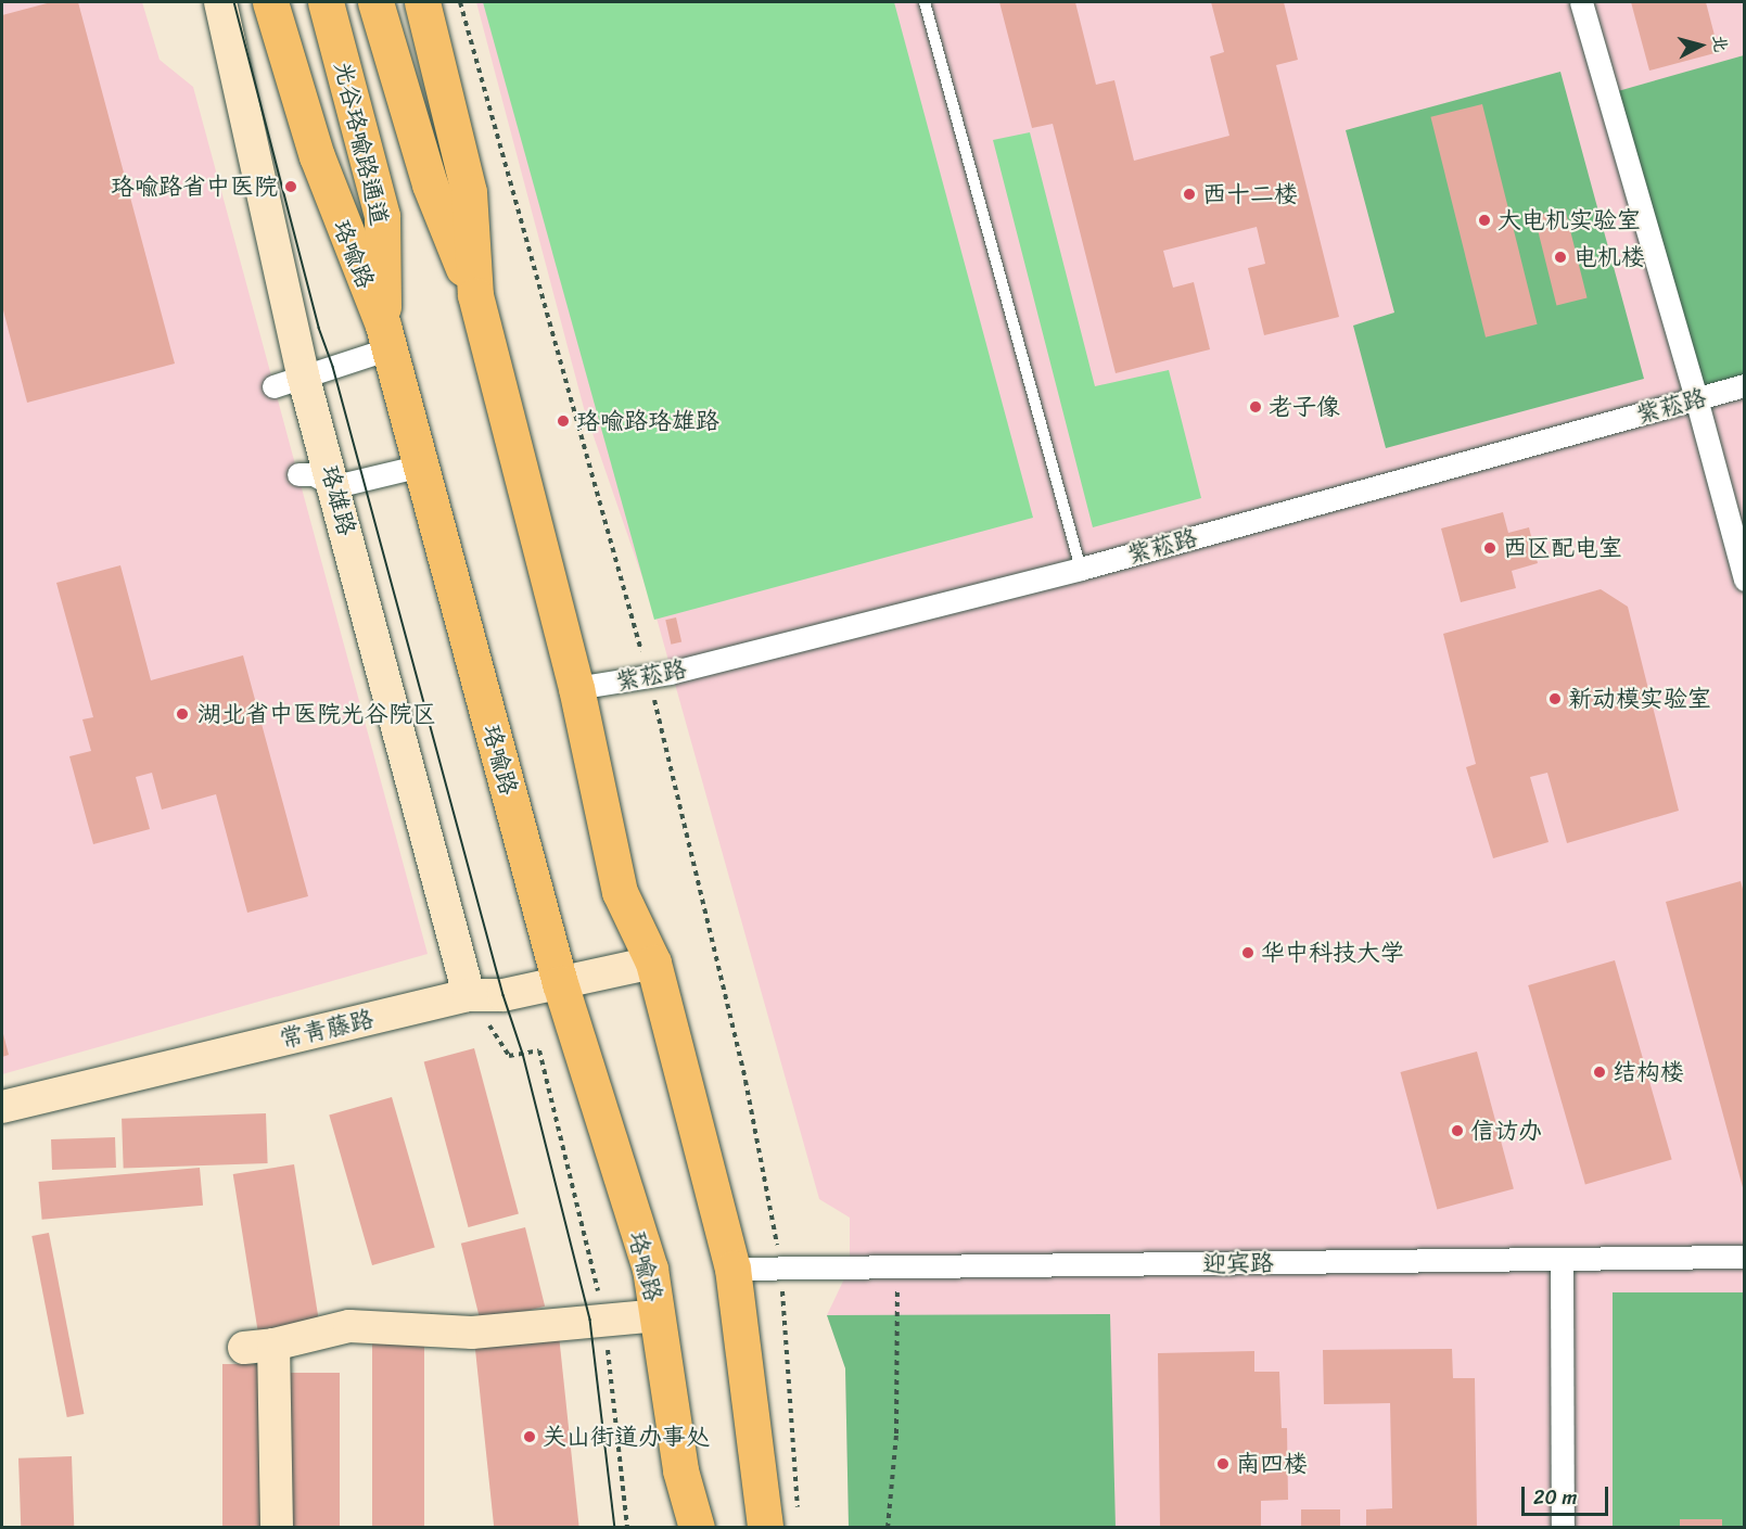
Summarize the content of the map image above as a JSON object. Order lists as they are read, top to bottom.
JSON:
{
  "streets": {
    "highway": ["光谷珞喻路通道", "珞喻路"],
    "street": [
      "紫菘路",
      "珞雄路",
      "常青藤路",
      "迎宾路"
    ]
  },
  "crossings": [
    ["光谷珞喻路通道", "珞喻路"],
    ["珞喻路", "常青藤路"],
    ["珞雄路", "常青藤路"]
  ],
  "places": [
    "珞喻路省中医院",
    "西十二楼",
    "大电机实验室",
    "电机楼",
    "老子像",
    "珞喻路珞雄路",
    "西区配电室",
    "新动模实验室",
    "湖北省中医院光谷院区",
    "华中科技大学",
    "结构楼",
    "信访办",
    "关山街道办事处",
    "南四楼"
  ],
  "scale_bar": "20 m",
  "north": "right"
}
